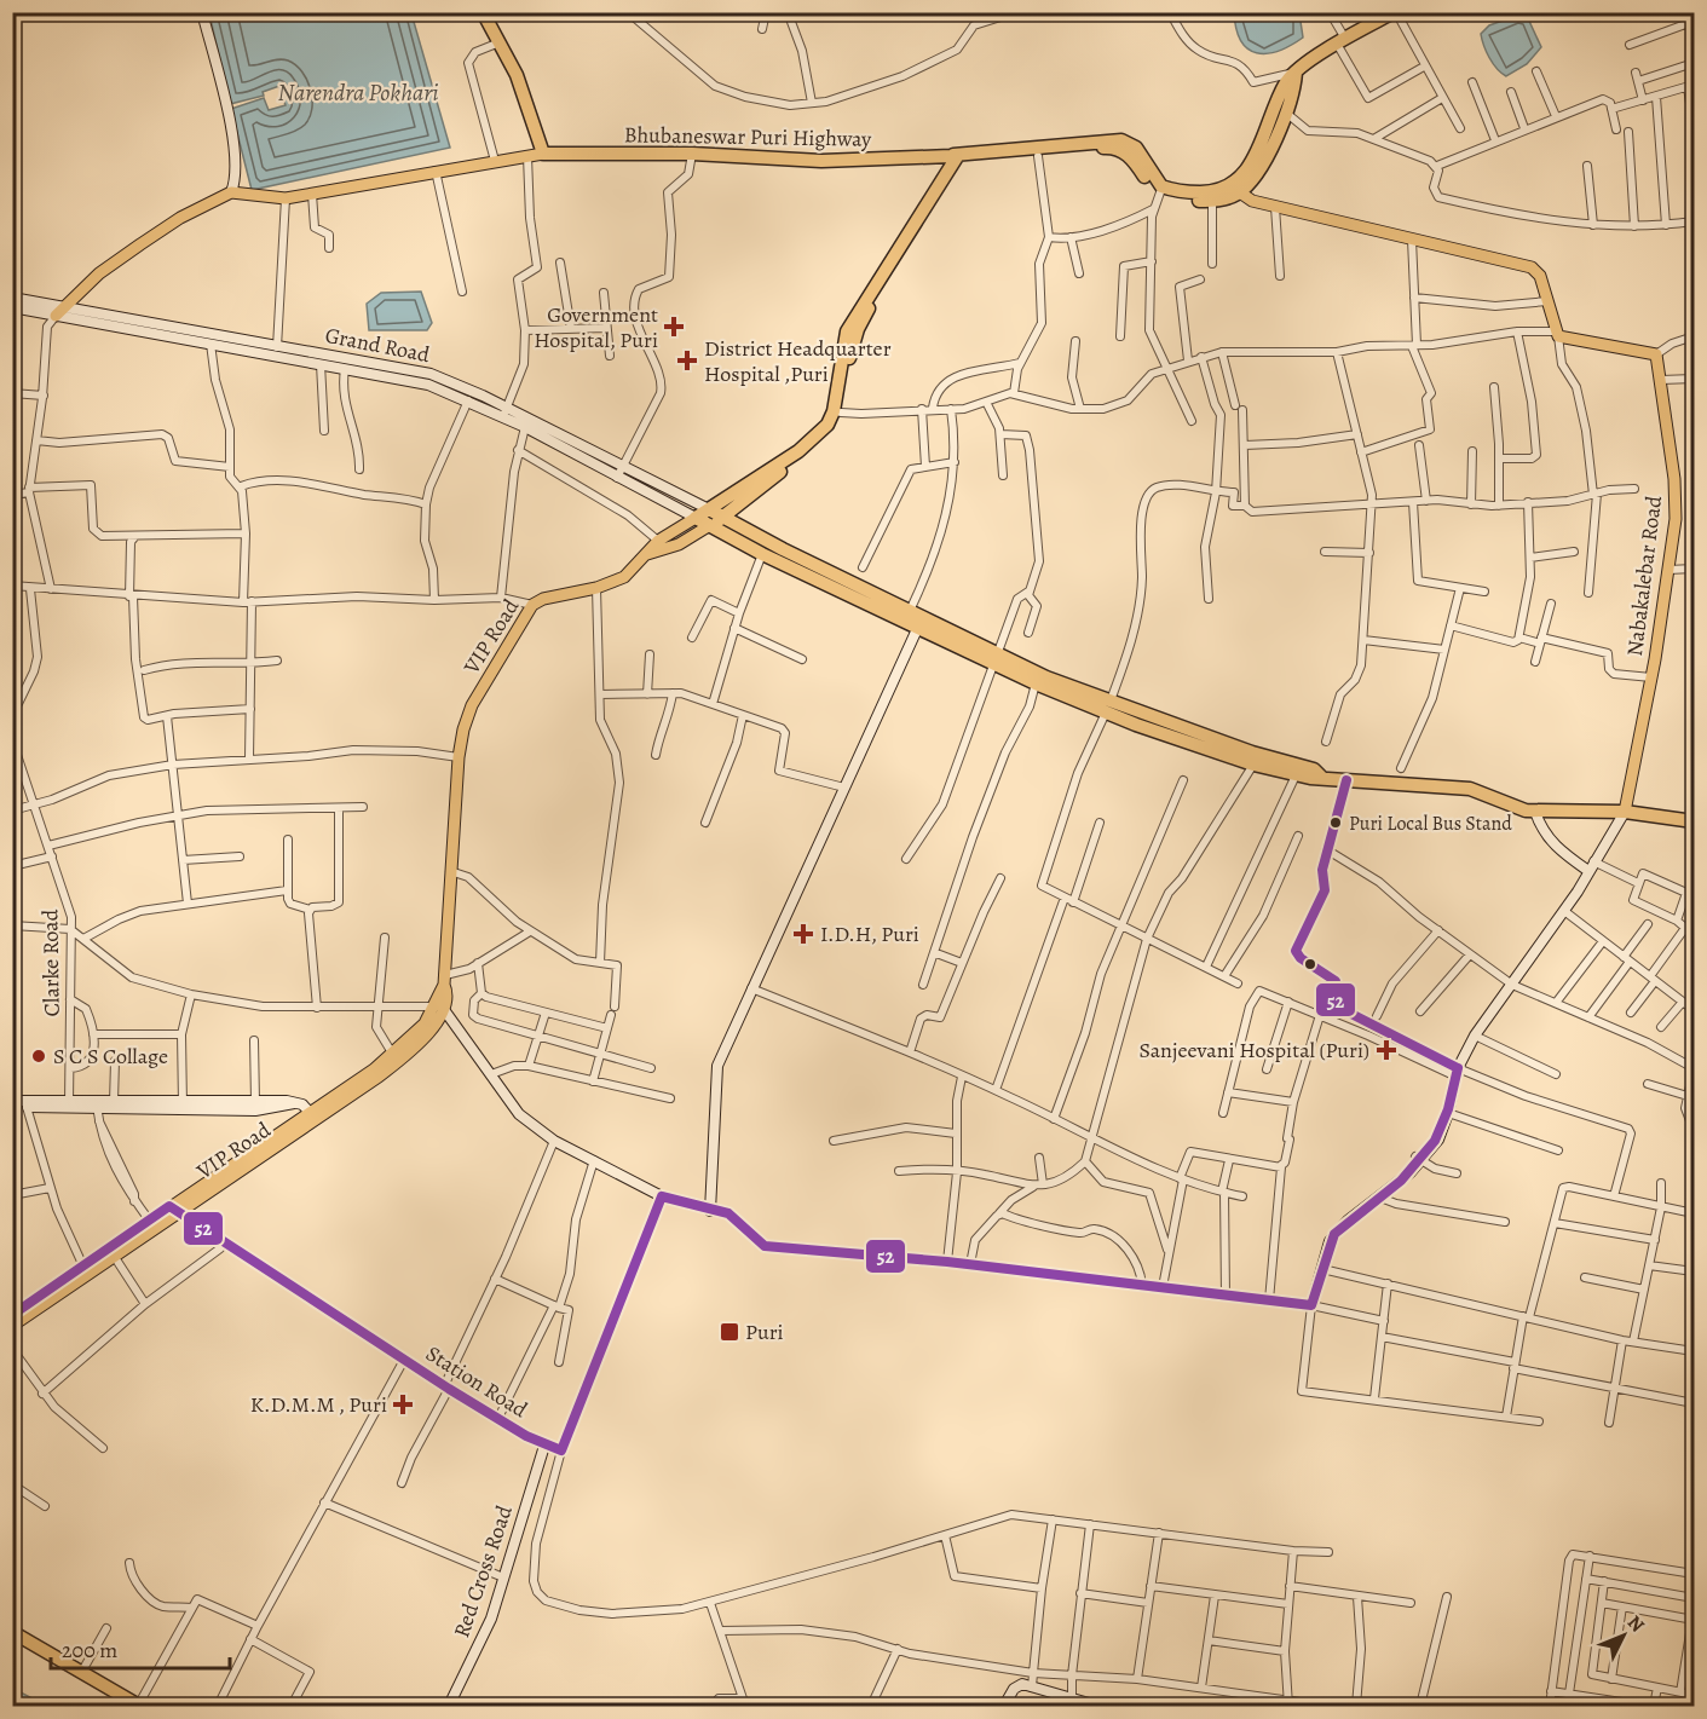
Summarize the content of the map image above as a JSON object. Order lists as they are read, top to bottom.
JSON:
{
  "streets": {
    "highway": ["Bhubaneswar Puri Highway"],
    "main road": [
      "Grand Road",
      "Nabakalebar Road",
      "VIP Road",
      "Station Road",
      "Red Cross Road"
    ],
    "street": ["Clarke Road"]
  },
  "crossings": [
    ["Grand Road", "VIP Road"],
    ["VIP Road", "Station Road"],
    ["Station Road", "Red Cross Road"]
  ],
  "water": ["Narendra Pokhari"],
  "places": {
    "health": [
      "Government Hospital, Puri",
      "District Headquarter Hospital ,Puri",
      "I.D.H, Puri",
      "Sanjeevani Hospital (Puri)",
      "K.D.M.M , Puri"
    ],
    "other": ["Puri Local Bus Stand", "S C S Collage"],
    "transit": ["Puri"]
  },
  "lines": ["transit line 52"],
  "scale_bar": "200 m",
  "north": "top right"
}
